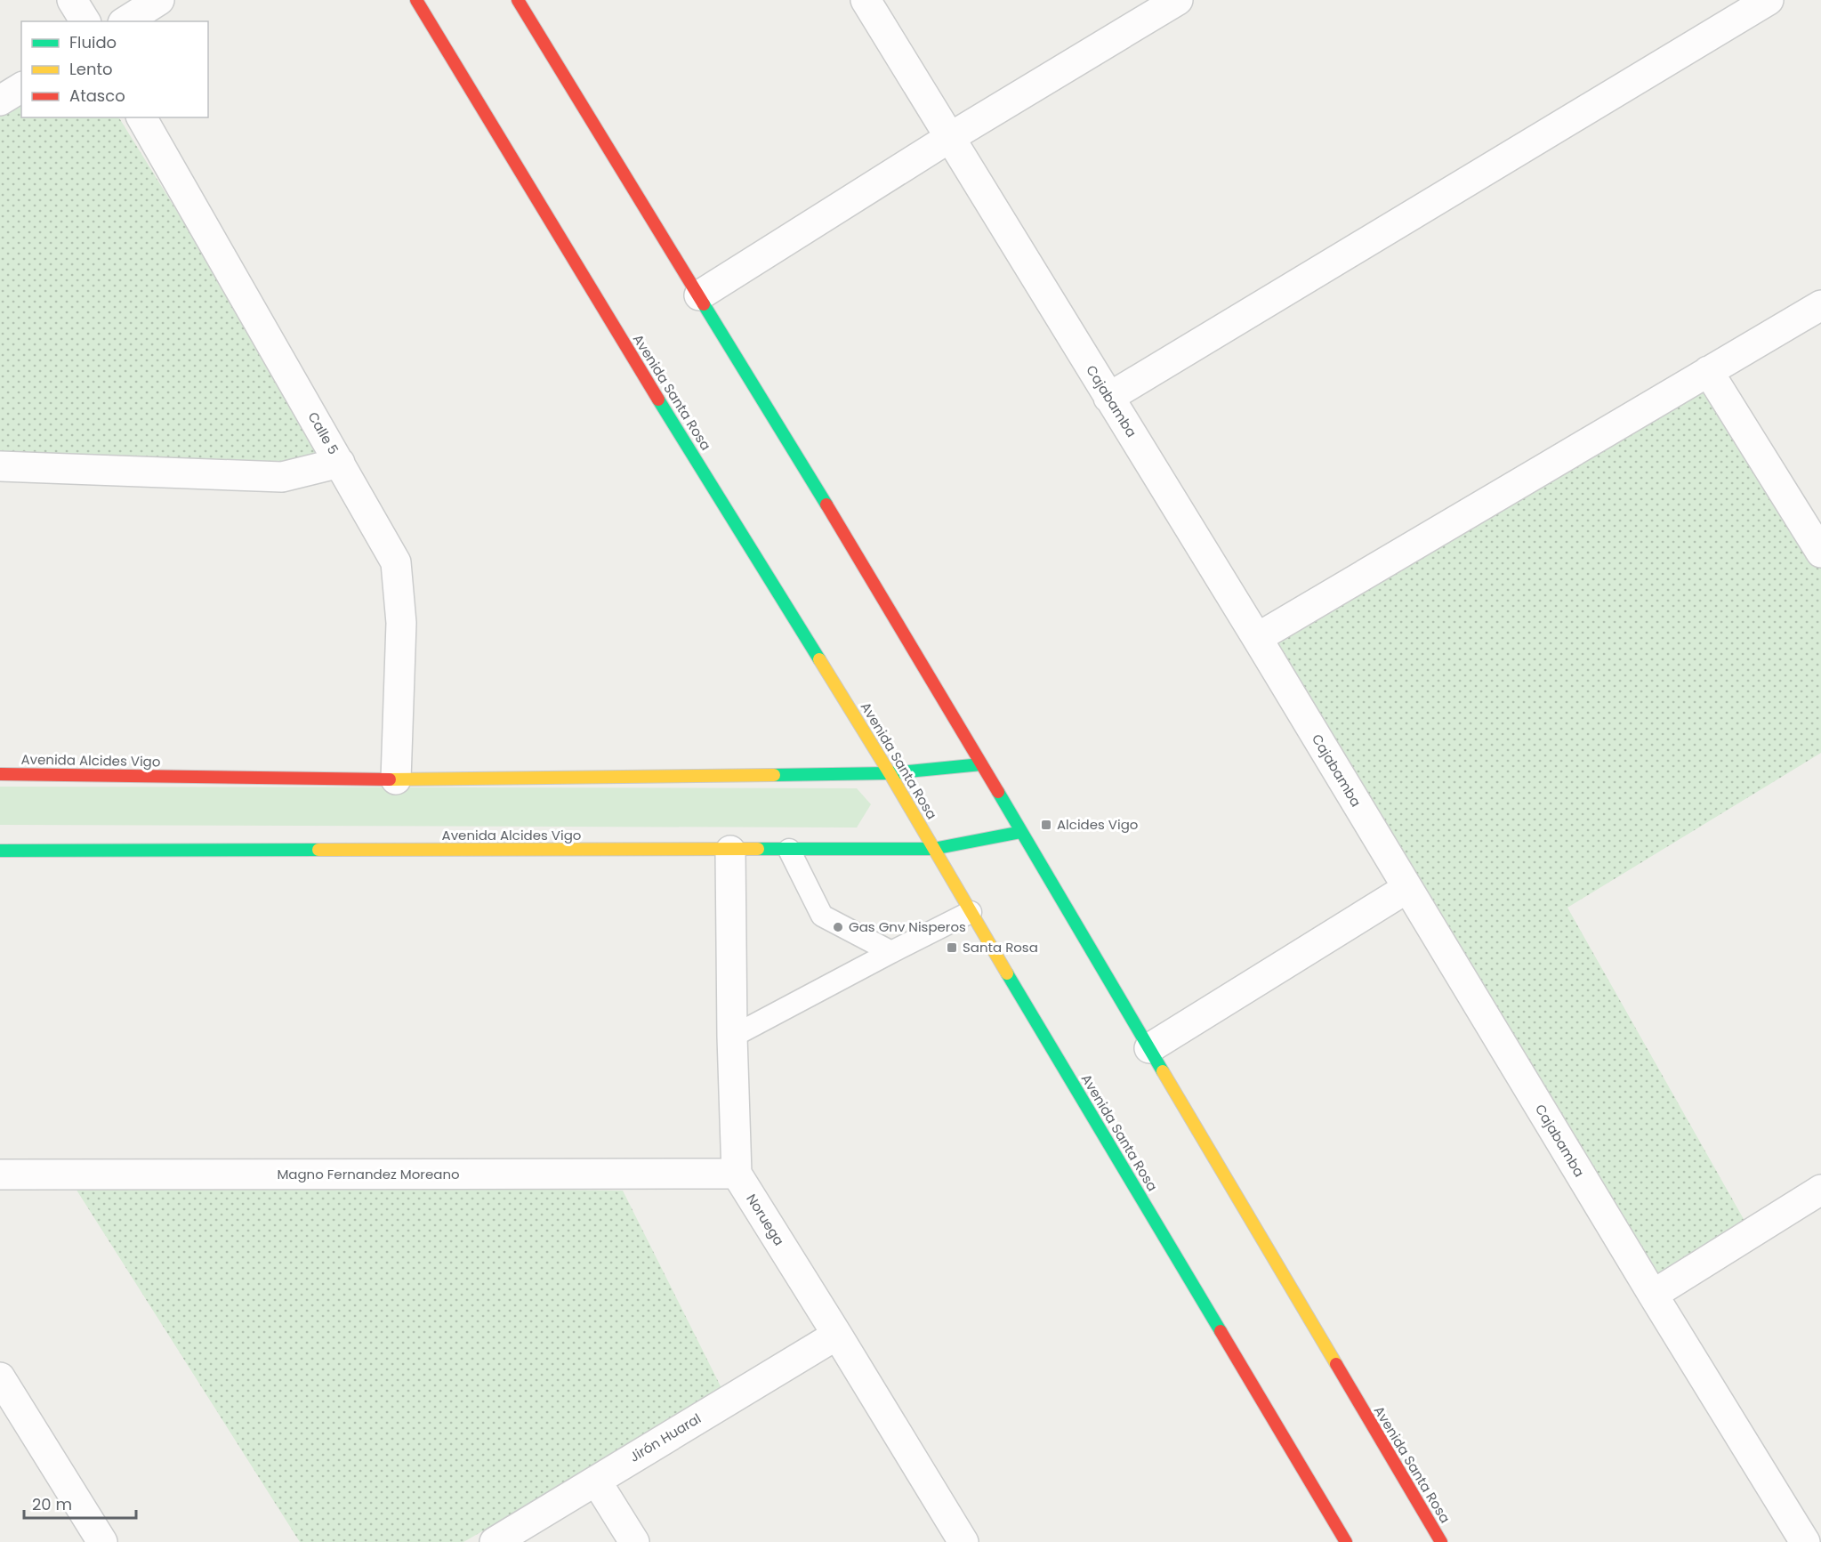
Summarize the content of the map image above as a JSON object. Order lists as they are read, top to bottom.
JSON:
{
  "streets": {
    "main road": ["Avenida Santa Rosa", "Avenida Alcides Vigo"],
    "street": [
      "Cajabamba",
      "Calle 5",
      "Magno Fernandez Moreano",
      "Noruega",
      "Jirón Huaral"
    ]
  },
  "crossings": [
    ["Avenida Santa Rosa", "Avenida Alcides Vigo"],
    ["Calle 5", "Avenida Alcides Vigo"],
    ["Magno Fernandez Moreano", "Noruega"],
    ["Noruega", "Jirón Huaral"]
  ],
  "places": {
    "transit": ["Alcides Vigo", "Santa Rosa"],
    "other": ["Gas Gnv Nisperos"]
  },
  "legend": ["Fluido", "Lento", "Atasco"],
  "scale_bar": "20 m"
}
